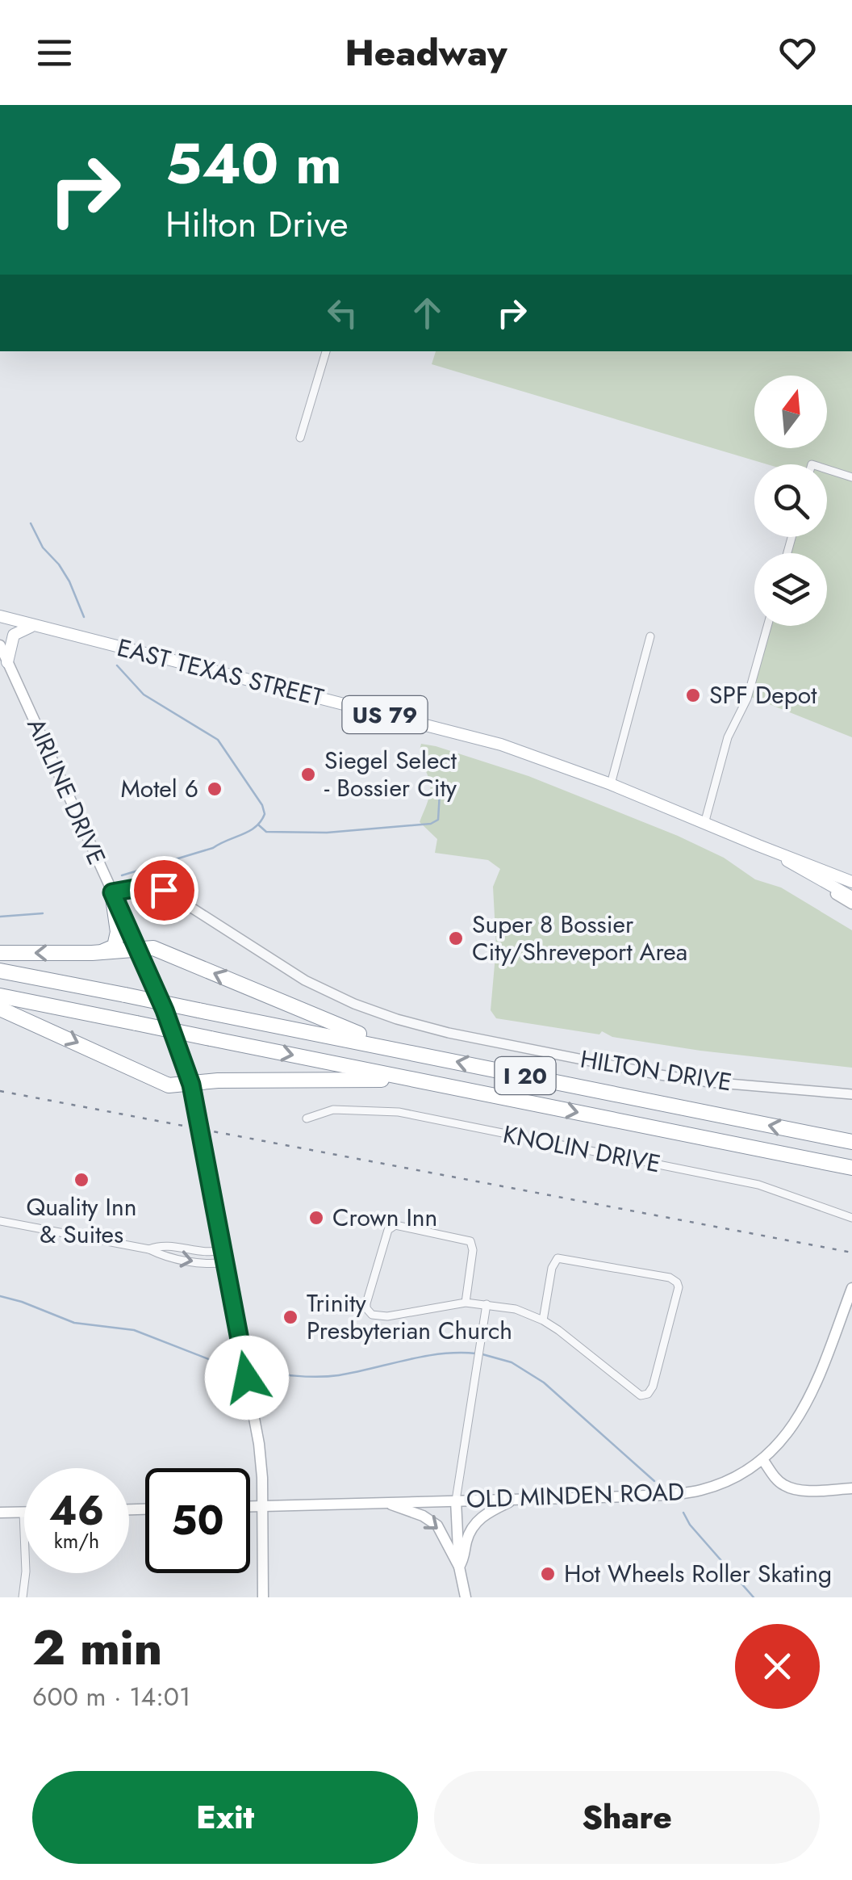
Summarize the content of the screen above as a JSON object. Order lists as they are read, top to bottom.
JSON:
{
  "streets": {
    "highway": ["I 20"],
    "main road": [
      "EAST TEXAS STREET",
      "US 79",
      "AIRLINE DRIVE",
      "OLD MINDEN ROAD"
    ],
    "street": ["HILTON DRIVE", "KNOLIN DRIVE"]
  },
  "crossings": [
    ["AIRLINE DRIVE", "HILTON DRIVE"],
    ["AIRLINE DRIVE", "OLD MINDEN ROAD"]
  ],
  "places": [
    "SPF Depot",
    "Siegel Select - Bossier City",
    "Motel 6",
    "Super 8 Bossier City/Shreveport Area",
    "Quality Inn & Suites",
    "Crown Inn",
    "Trinity Presbyterian Church",
    "Hot Wheels Roller Skating"
  ],
  "north": "top",
  "page": {
    "header": "Headway",
    "turn": ["540 m", "Hilton Drive"],
    "speed": "46 km/h",
    "limit": "50",
    "heading": ["2 min", "600 m · 14:01"],
    "buttons": ["Exit", "Share"]
  }
}
